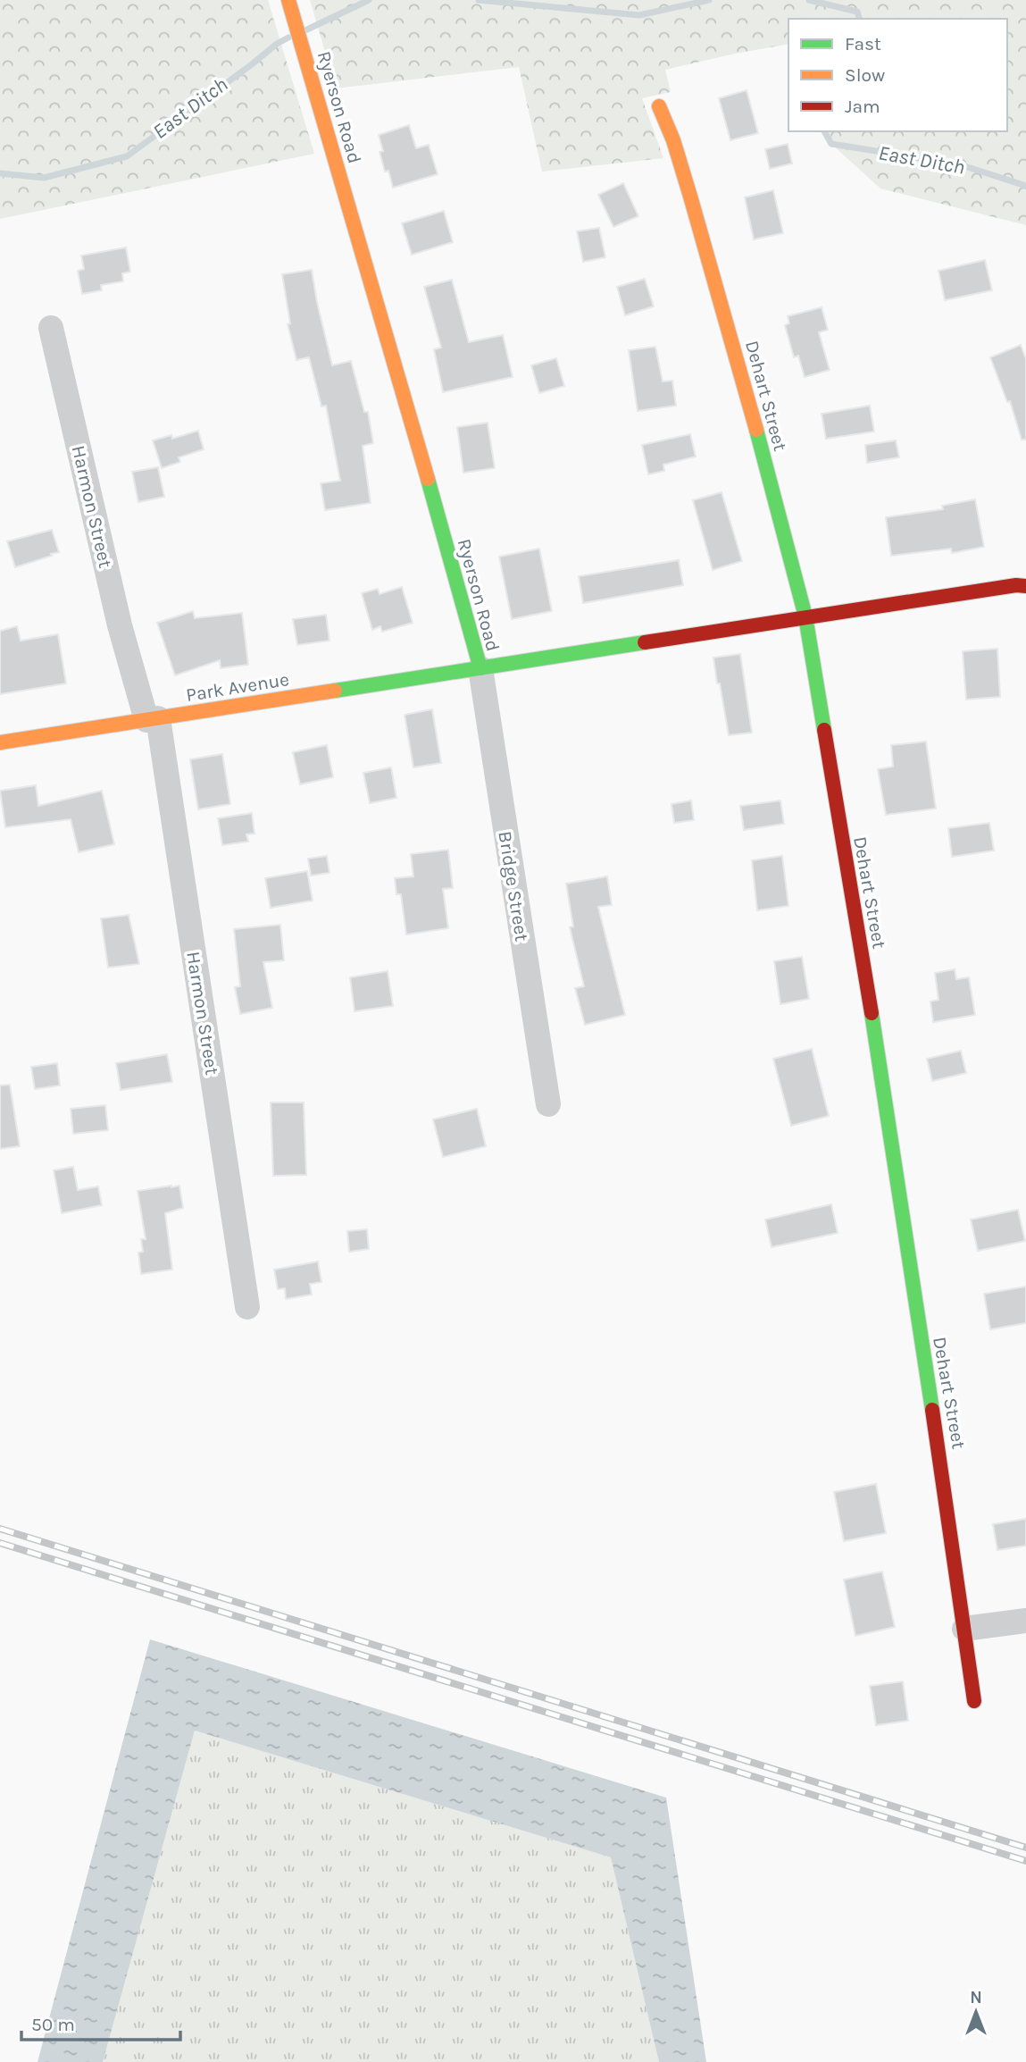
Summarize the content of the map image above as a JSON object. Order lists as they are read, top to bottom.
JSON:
{
  "streets": {
    "street": [
      "Ryerson Road",
      "Dehart Street",
      "Harmon Street",
      "Park Avenue",
      "Bridge Street"
    ]
  },
  "crossings": [
    ["Ryerson Road", "Dehart Street"],
    ["Ryerson Road", "Park Avenue"],
    ["Ryerson Road", "Bridge Street"],
    ["Harmon Street", "Park Avenue"],
    ["Park Avenue", "Bridge Street"]
  ],
  "water": ["East Ditch"],
  "legend": ["Fast", "Slow", "Jam"],
  "scale_bar": "50 m",
  "north": "top"
}
